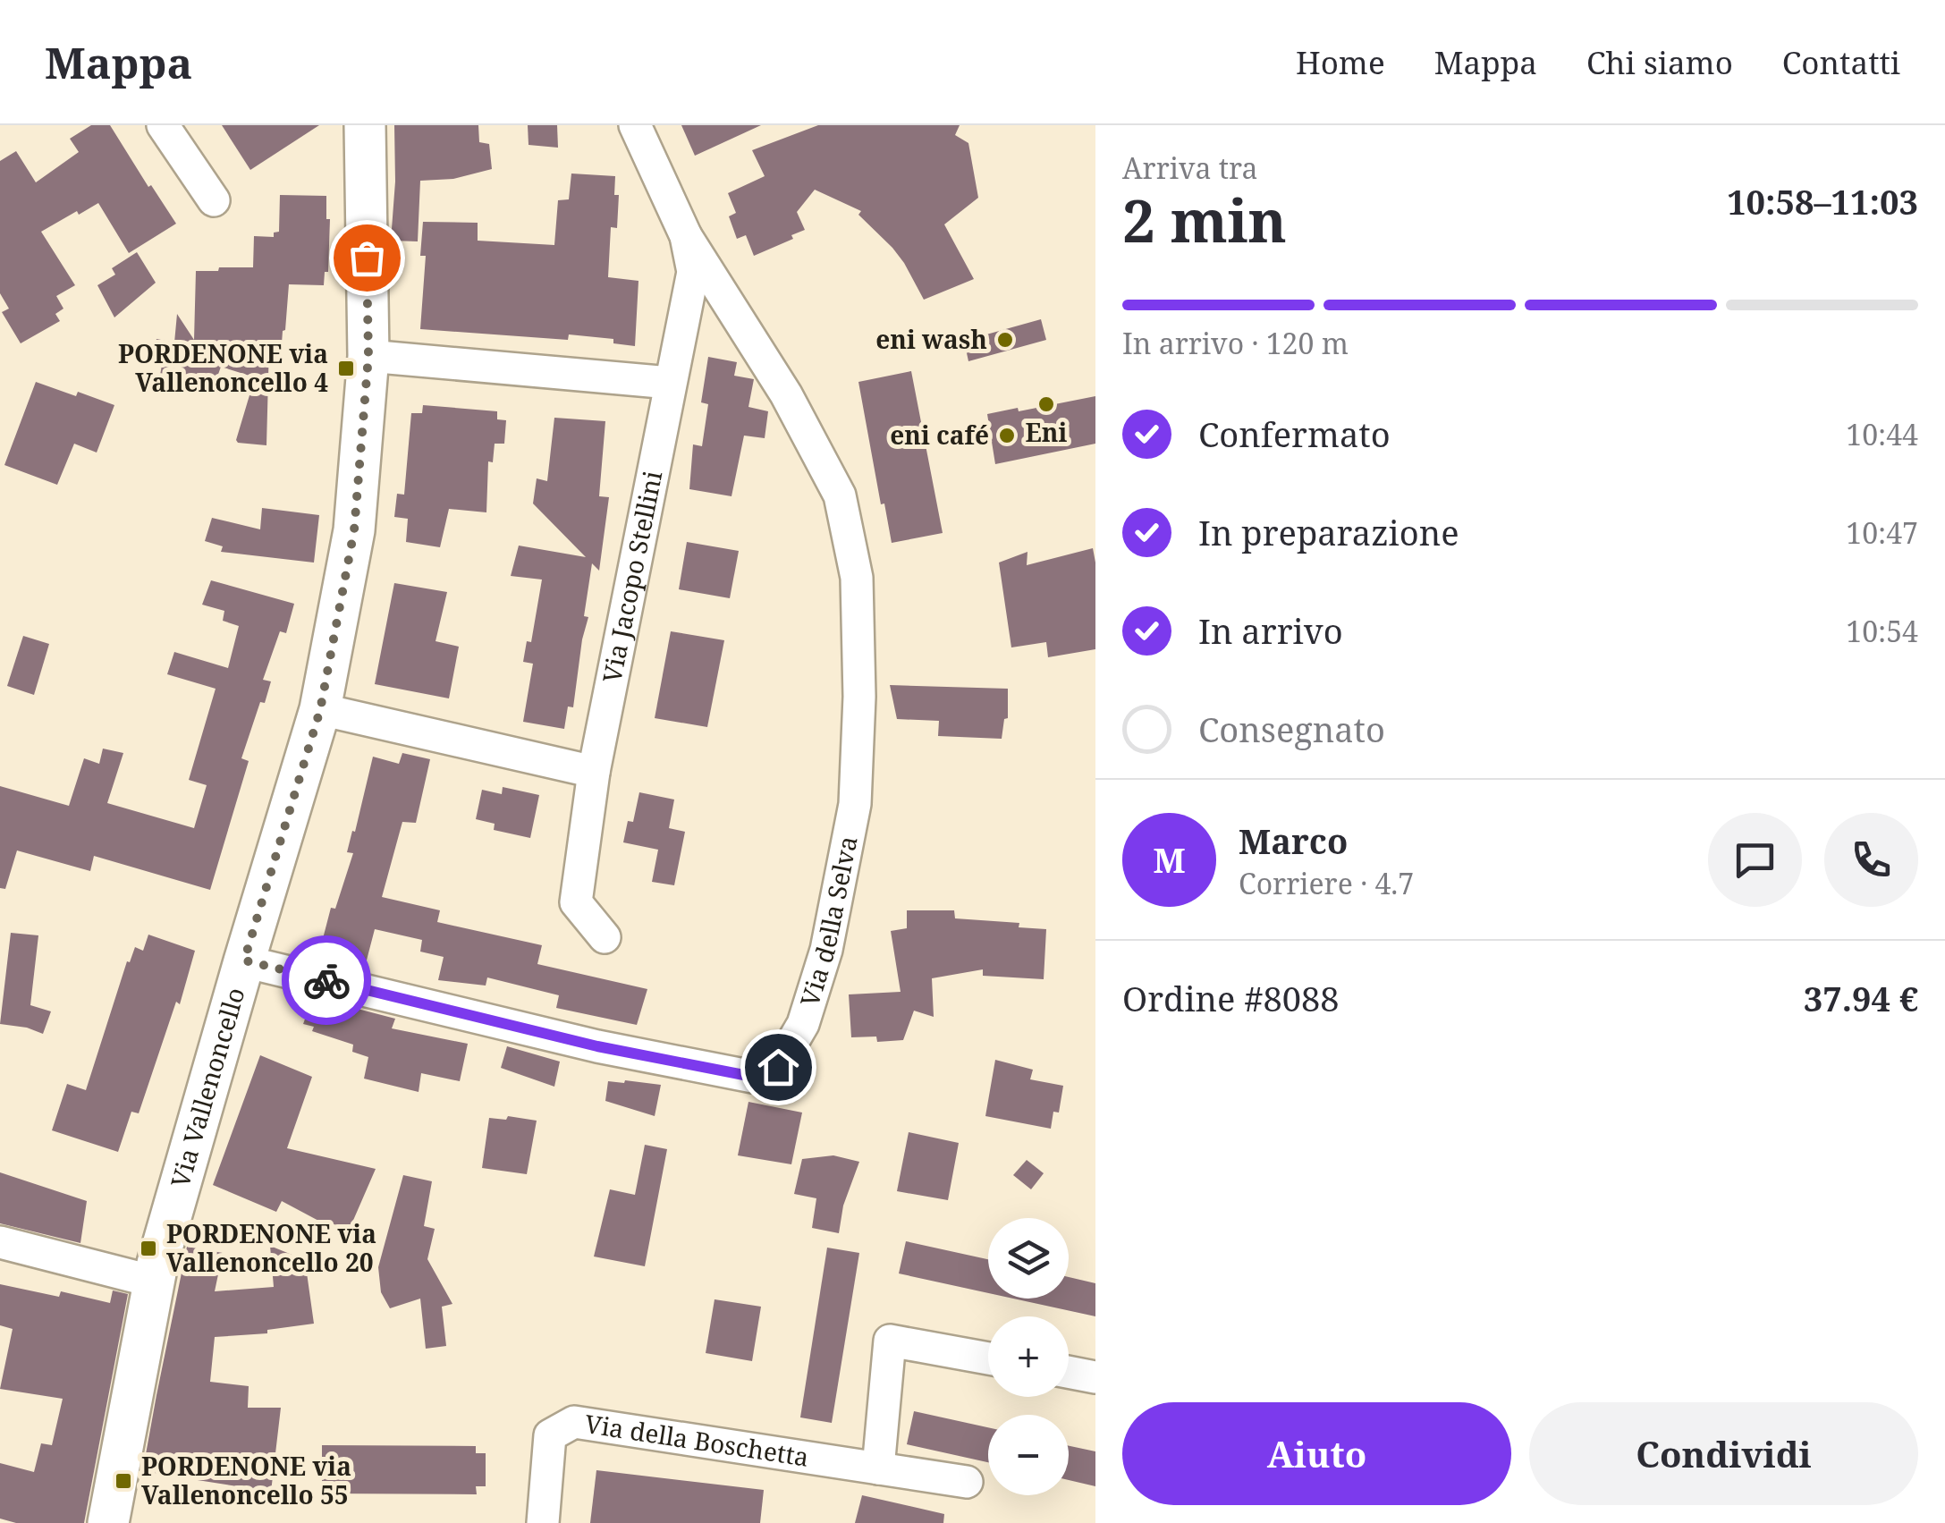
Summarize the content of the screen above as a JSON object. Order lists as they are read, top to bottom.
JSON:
{
  "streets": {
    "street": [
      "Via Jacopo Stellini",
      "Via della Selva",
      "Via Vallenoncello",
      "Via della Boschetta"
    ]
  },
  "crossings": [
    ["Via Jacopo Stellini", "Via della Selva"],
    ["Via della Selva", "Via Vallenoncello"]
  ],
  "places": {
    "other": ["eni wash", "Eni", "eni café"],
    "transit": ["PORDENONE via Vallenoncello 4", "PORDENONE via Vallenoncello 20", "PORDENONE via Vallenoncello 55"]
  },
  "page": {
    "header": "Mappa",
    "nav": [
      "Home",
      "Mappa",
      "Chi siamo",
      "Contatti"
    ],
    "heading": ["2 min", "Arriva tra", "10:58–11:03"],
    "panel": [
      "Marco",
      "Corriere · 4.7",
      "Ordine #8088",
      "37.94 €"
    ],
    "bar": "In arrivo · 120 m",
    "list": [
      ["Confermato", "10:44"],
      ["In preparazione", "10:47"],
      ["In arrivo", "10:54"],
      "Consegnato"
    ],
    "round": "M",
    "map_buttons": ["+", "−"],
    "buttons": ["Aiuto", "Condividi"]
  }
}
